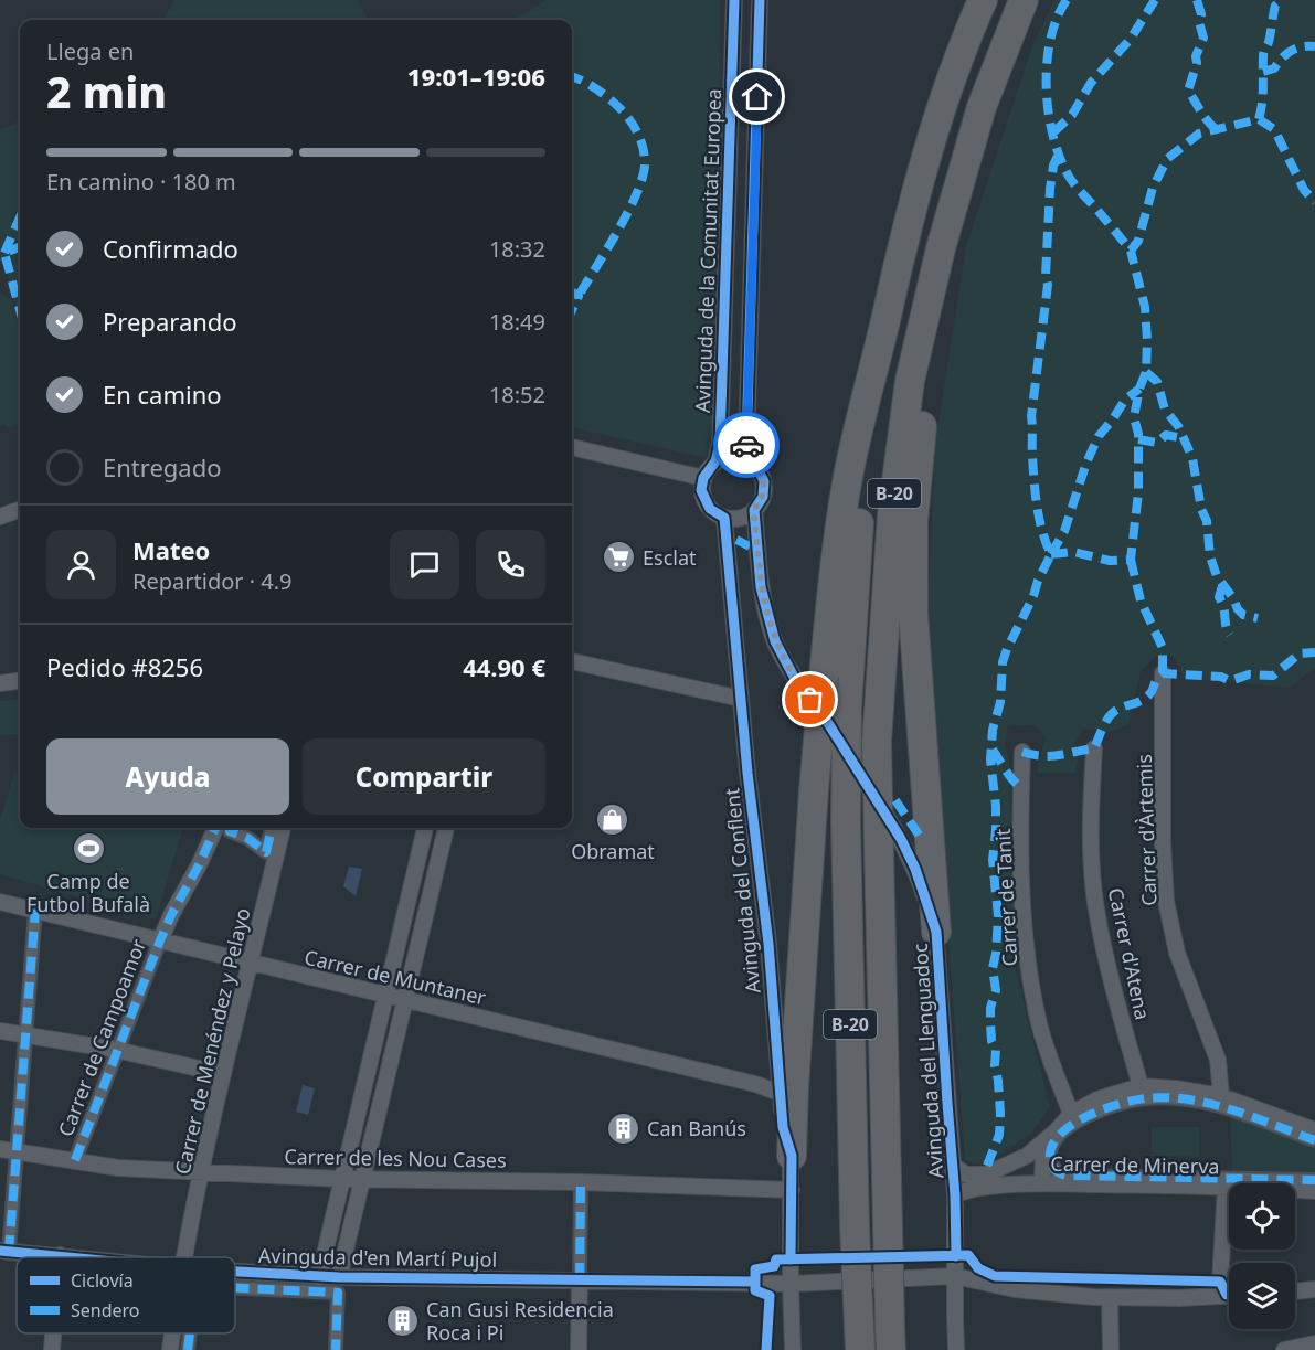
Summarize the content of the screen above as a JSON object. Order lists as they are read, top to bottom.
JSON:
{
  "streets": {
    "highway": ["B-20"],
    "street": [
      "Avinguda de la Comunitat Europea",
      "Carrer d'Àrtemis",
      "Avinguda del Conflent",
      "Carrer de Tanit",
      "Carrer d'Atena",
      "Carrer de Muntaner",
      "Carrer de Campoamor",
      "Carrer de Menéndez y Pelayo",
      "Avinguda del Llenguadoc",
      "Carrer de les Nou Cases",
      "Carrer de Minerva",
      "Avinguda d'en Martí Pujol"
    ]
  },
  "crossings": [
    ["Avinguda de la Comunitat Europea", "Avinguda del Conflent"],
    ["Avinguda de la Comunitat Europea", "Avinguda del Llenguadoc"],
    ["Avinguda del Conflent", "Carrer de Muntaner"],
    ["Avinguda del Conflent", "Avinguda del Llenguadoc"],
    ["Avinguda del Conflent", "Carrer de les Nou Cases"],
    ["Avinguda del Conflent", "Avinguda d'en Martí Pujol"],
    ["Carrer de Muntaner", "Carrer de Campoamor"],
    ["Carrer de Muntaner", "Carrer de Menéndez y Pelayo"],
    ["Carrer de Campoamor", "Carrer de les Nou Cases"],
    ["Carrer de Menéndez y Pelayo", "Carrer de les Nou Cases"],
    ["Avinguda del Llenguadoc", "Carrer de Minerva"],
    ["Avinguda del Llenguadoc", "Avinguda d'en Martí Pujol"]
  ],
  "places": {
    "supermarket": ["Esclat"],
    "shop": ["Obramat"],
    "sports": ["Camp de Futbol Bufalà"],
    "building": ["Can Banús", "Can Gusi Residencia Roca i Pi"]
  },
  "legend": ["Ciclovía", "Sendero"],
  "page": {
    "heading": ["2 min", "Llega en", "19:01–19:06"],
    "panel": [
      "Mateo",
      "Repartidor · 4.9",
      "Pedido #8256",
      "44.90 €"
    ],
    "bar": "En camino · 180 m",
    "list": [
      ["Confirmado", "18:32"],
      ["Preparando", "18:49"],
      ["En camino", "18:52"],
      "Entregado"
    ],
    "buttons": ["Ayuda", "Compartir"]
  }
}
